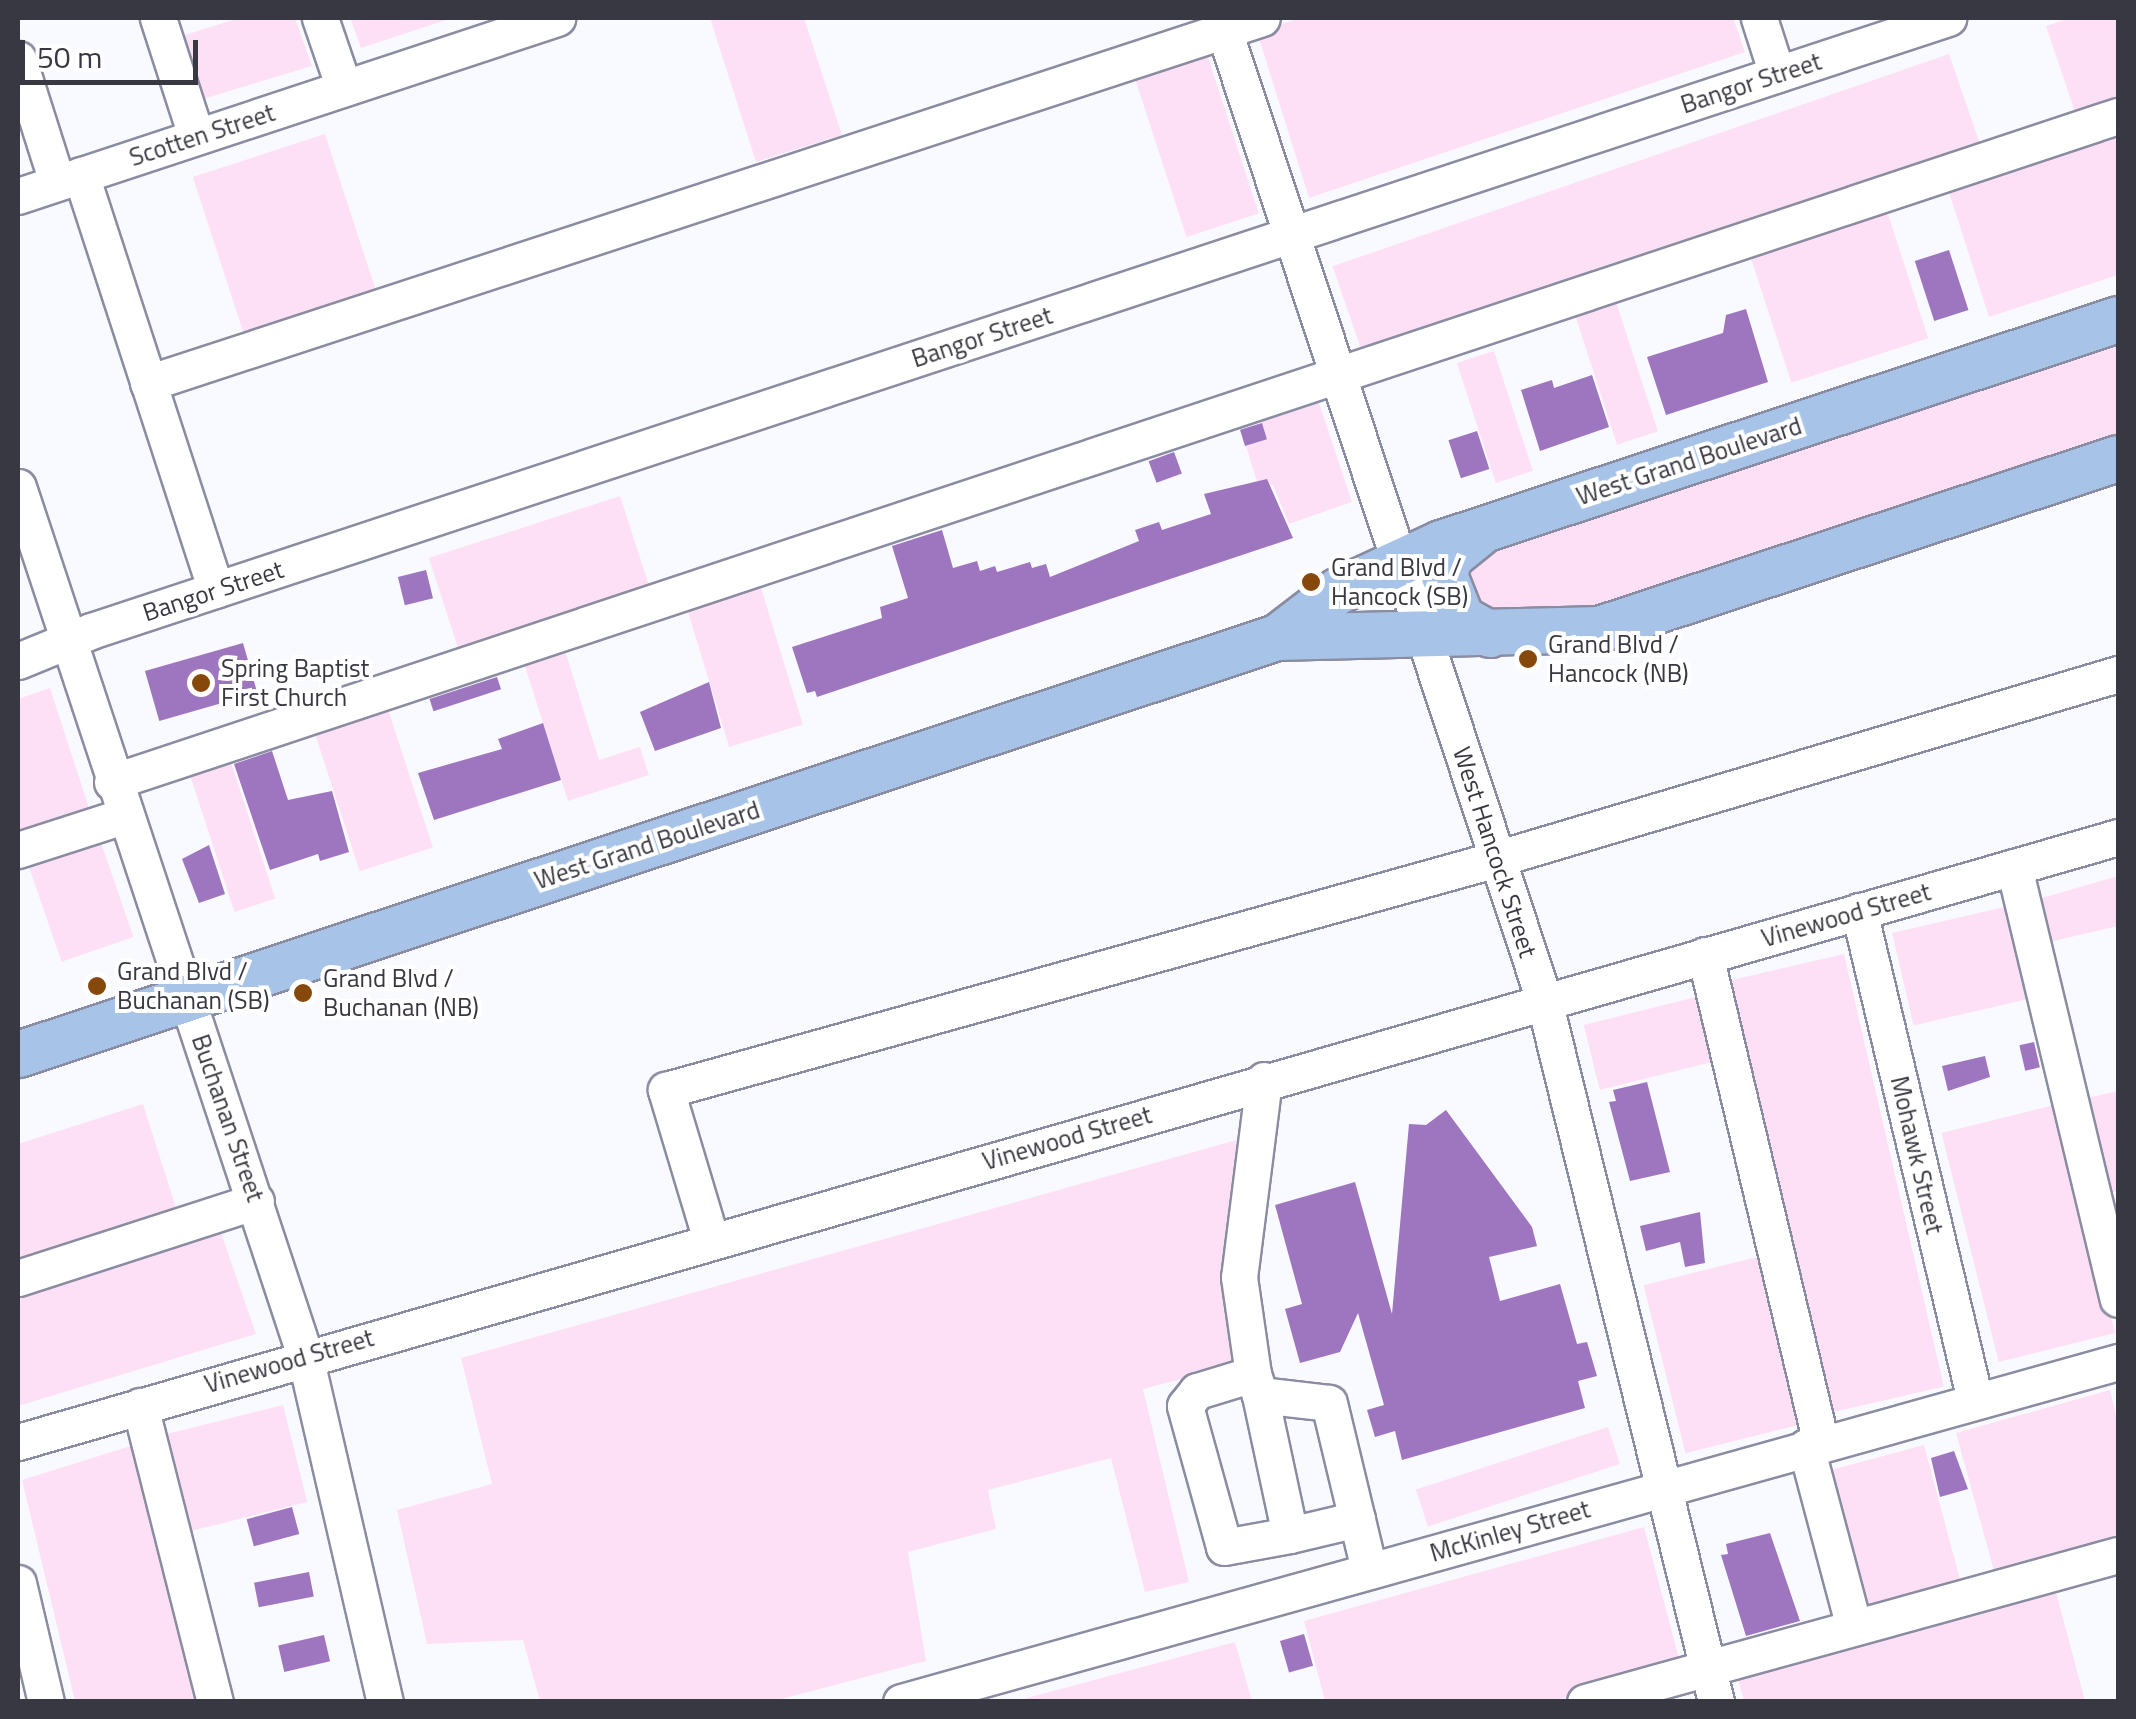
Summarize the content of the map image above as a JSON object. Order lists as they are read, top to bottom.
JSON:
{
  "streets": {
    "main road": ["West Grand Boulevard"],
    "street": [
      "Bangor Street",
      "Scotten Street",
      "West Hancock Street",
      "Vinewood Street",
      "Buchanan Street",
      "Mohawk Street",
      "McKinley Street"
    ]
  },
  "crossings": [
    ["Bangor Street", "West Hancock Street"],
    ["Bangor Street", "Buchanan Street"],
    ["West Grand Boulevard", "West Hancock Street"],
    ["West Grand Boulevard", "Buchanan Street"],
    ["West Hancock Street", "Vinewood Street"],
    ["West Hancock Street", "McKinley Street"],
    ["Vinewood Street", "Buchanan Street"],
    ["Vinewood Street", "Mohawk Street"],
    ["Mohawk Street", "McKinley Street"]
  ],
  "places": [
    "Grand Blvd / Hancock (SB)",
    "Grand Blvd / Hancock (NB)",
    "Spring Baptist First Church",
    "Grand Blvd / Buchanan (SB)",
    "Grand Blvd / Buchanan (NB)"
  ],
  "scale_bar": "50 m"
}
